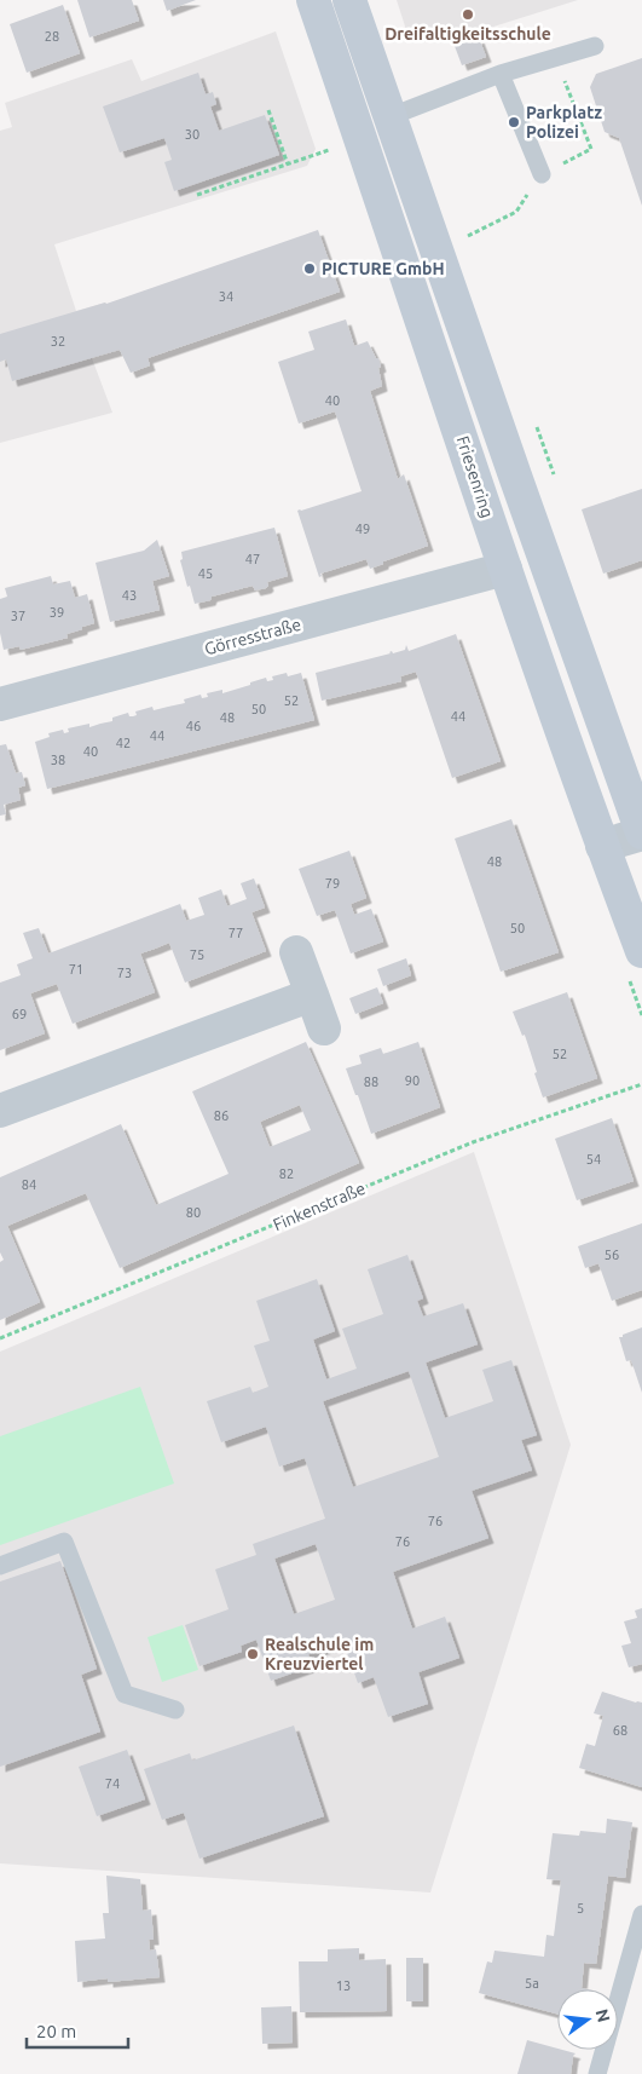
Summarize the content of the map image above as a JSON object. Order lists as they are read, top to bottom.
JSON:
{
  "streets": {
    "main road": ["Friesenring"],
    "street": ["Görresstraße"],
    "path": ["Finkenstraße"]
  },
  "crossings": [
    ["Friesenring", "Görresstraße"]
  ],
  "places": [
    "Dreifaltigkeitsschule",
    "Parkplatz Polizei",
    "PICTURE GmbH",
    "Realschule im Kreuzviertel"
  ],
  "house_numbers": [
    "28",
    "30",
    "34",
    "32",
    "40",
    "49",
    "47",
    "45",
    "43",
    "39",
    "37",
    "52",
    "50",
    "44",
    "48",
    "46",
    "44",
    "42",
    "40",
    "38",
    "48",
    "79",
    "50",
    "77",
    "75",
    "71",
    "73",
    "69",
    "52",
    "90",
    "88",
    "86",
    "54",
    "82",
    "84",
    "80",
    "56",
    "76",
    "76",
    "68",
    "74",
    "5",
    "5a",
    "13"
  ],
  "scale_bar": "20 m",
  "north": "right"
}
